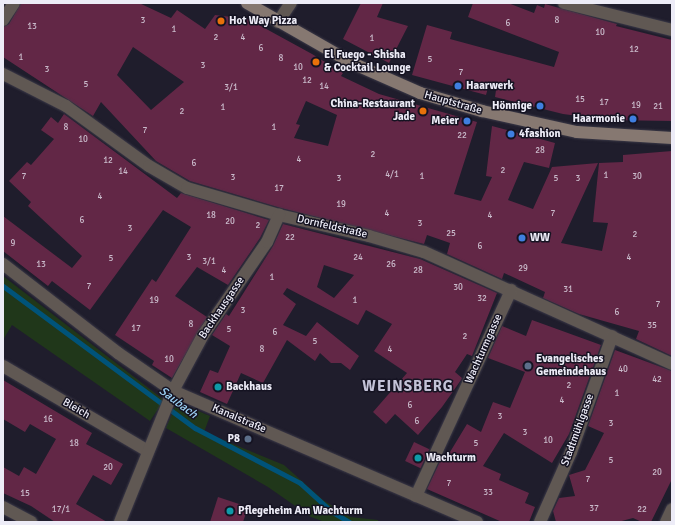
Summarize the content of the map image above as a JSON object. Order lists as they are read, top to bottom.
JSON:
{
  "streets": {
    "street": [
      "Hauptstraße",
      "Dornfeldstraße",
      "Backhausgasse",
      "Wachturmgasse",
      "Bleich",
      "Kanalstraße",
      "Stadtmühlgasse"
    ]
  },
  "crossings": [
    ["Dornfeldstraße", "Backhausgasse"],
    ["Dornfeldstraße", "Wachturmgasse"],
    ["Dornfeldstraße", "Stadtmühlgasse"],
    ["Backhausgasse", "Bleich"],
    ["Backhausgasse", "Kanalstraße"],
    ["Wachturmgasse", "Kanalstraße"]
  ],
  "districts": ["WEINSBERG"],
  "water": ["Saubach"],
  "places": [
    "Hot Way Pizza",
    "El Fuego - Shisha & Cocktail Lounge",
    "Haarwerk",
    "Hönnige",
    "China-Restaurant Jade",
    "Haarmonie",
    "Meier",
    "4fashion",
    "WW",
    "Evangelisches Gemeindehaus",
    "Backhaus",
    "P8",
    "Wachturm",
    "Pflegeheim Am Wachturm"
  ],
  "house_numbers": [
    "3",
    "8",
    "6",
    "13",
    "1",
    "10",
    "2",
    "4",
    "1",
    "6",
    "12",
    "1",
    "8",
    "5",
    "3",
    "10",
    "3",
    "7",
    "12",
    "5",
    "14",
    "3/1",
    "15",
    "17",
    "19",
    "21",
    "1",
    "2",
    "8",
    "1",
    "7",
    "22",
    "10",
    "28",
    "2",
    "4",
    "12",
    "6",
    "2",
    "14",
    "4/1",
    "1",
    "7",
    "1",
    "30",
    "3",
    "3",
    "5",
    "3",
    "17",
    "4",
    "19",
    "4",
    "7",
    "18",
    "4",
    "6",
    "20",
    "3",
    "2",
    "3",
    "25",
    "2",
    "22",
    "9",
    "6",
    "3",
    "24",
    "4",
    "5",
    "3/1",
    "13",
    "26",
    "29",
    "4",
    "28",
    "1",
    "7",
    "30",
    "31",
    "32",
    "19",
    "1",
    "7",
    "3",
    "6",
    "8",
    "35",
    "17",
    "5",
    "6",
    "2",
    "5",
    "8",
    "4",
    "10",
    "40",
    "42",
    "2",
    "1",
    "4",
    "6",
    "3",
    "16",
    "6",
    "3",
    "3",
    "10",
    "18",
    "5",
    "5",
    "20",
    "20",
    "7",
    "7",
    "33",
    "15",
    "37",
    "17/1",
    "22"
  ]
}
